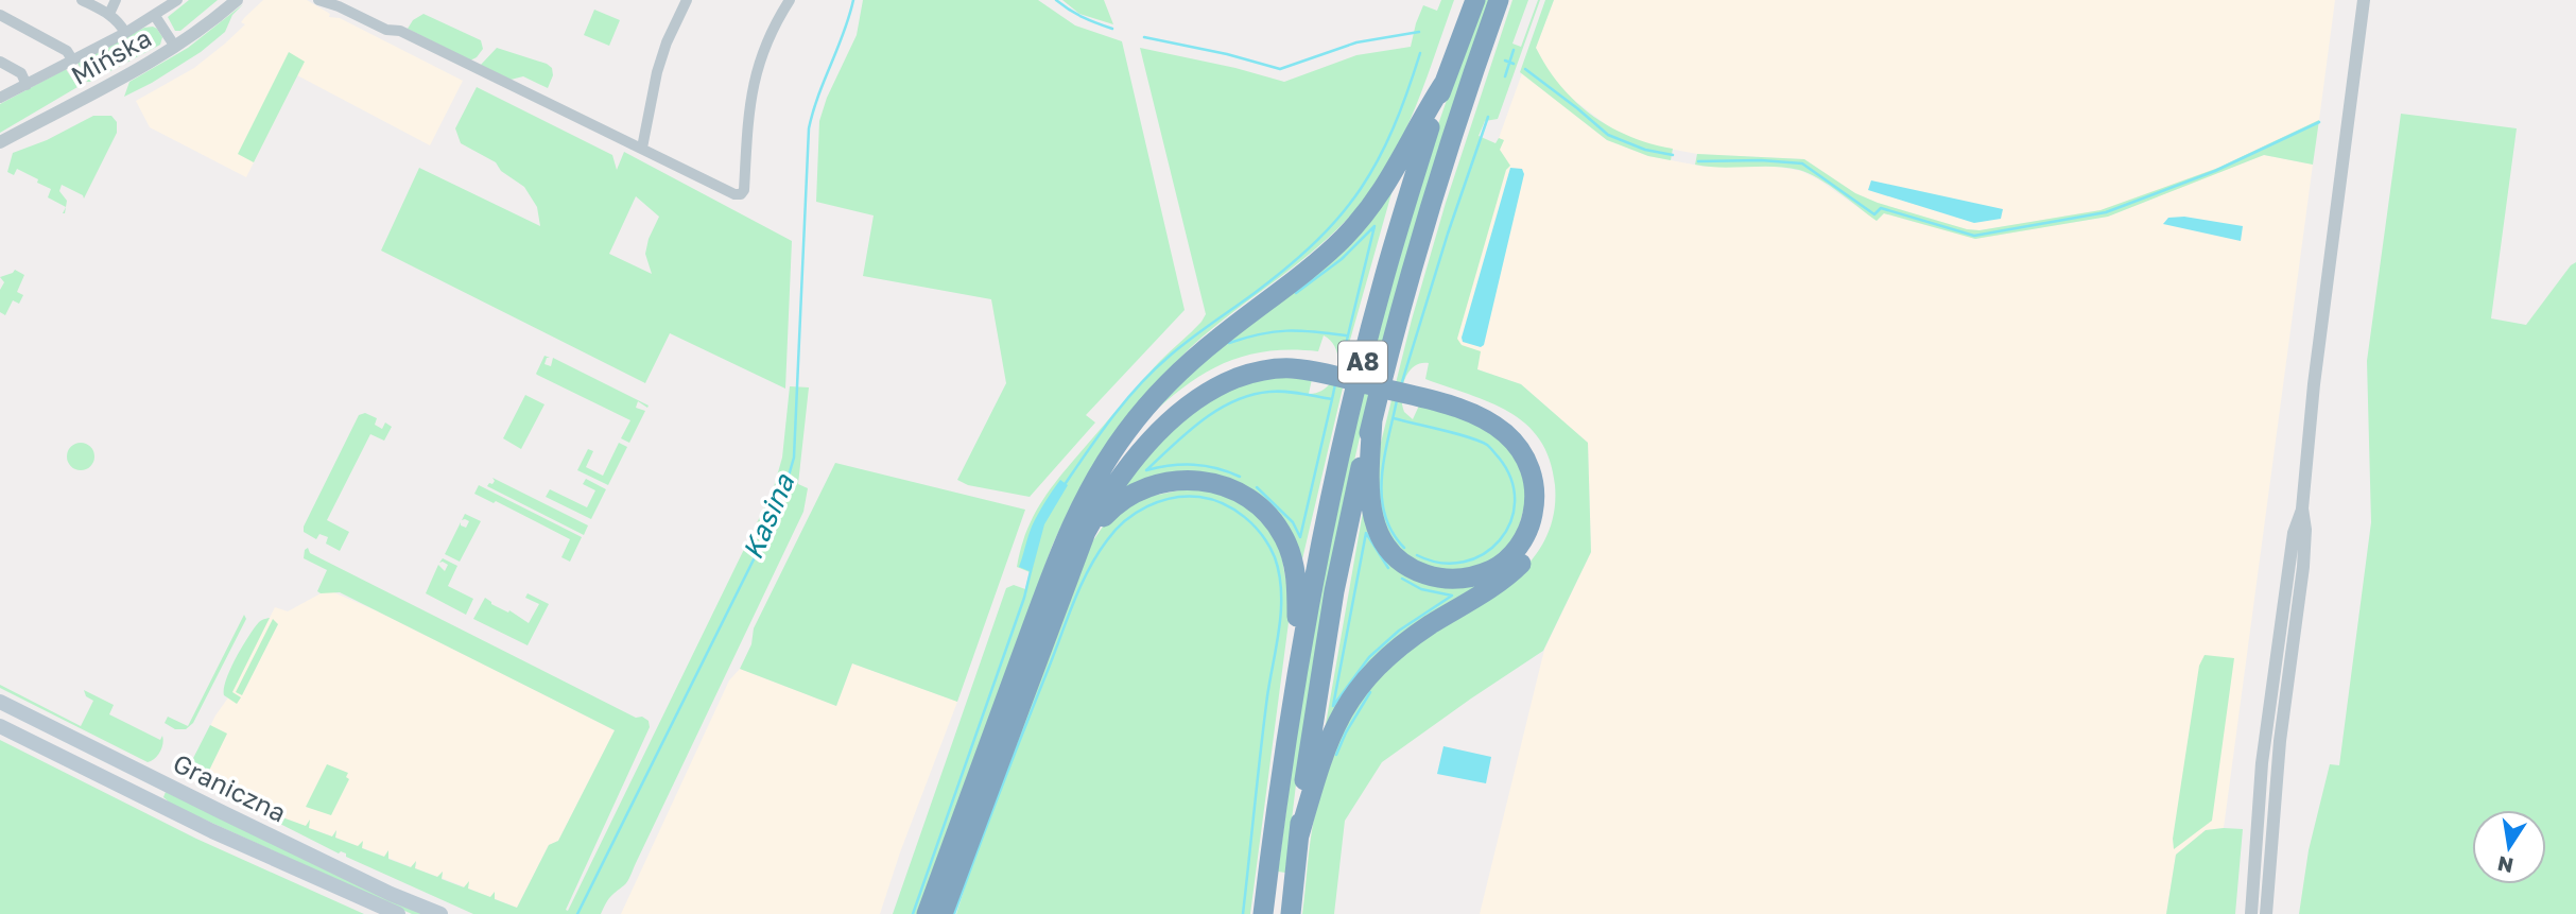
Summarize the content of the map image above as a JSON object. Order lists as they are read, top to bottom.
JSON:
{
  "streets": {
    "highway": ["A8"],
    "main road": ["Graniczna"],
    "street": ["Mińska"]
  },
  "water": ["Kasina"],
  "north": "bottom"
}
